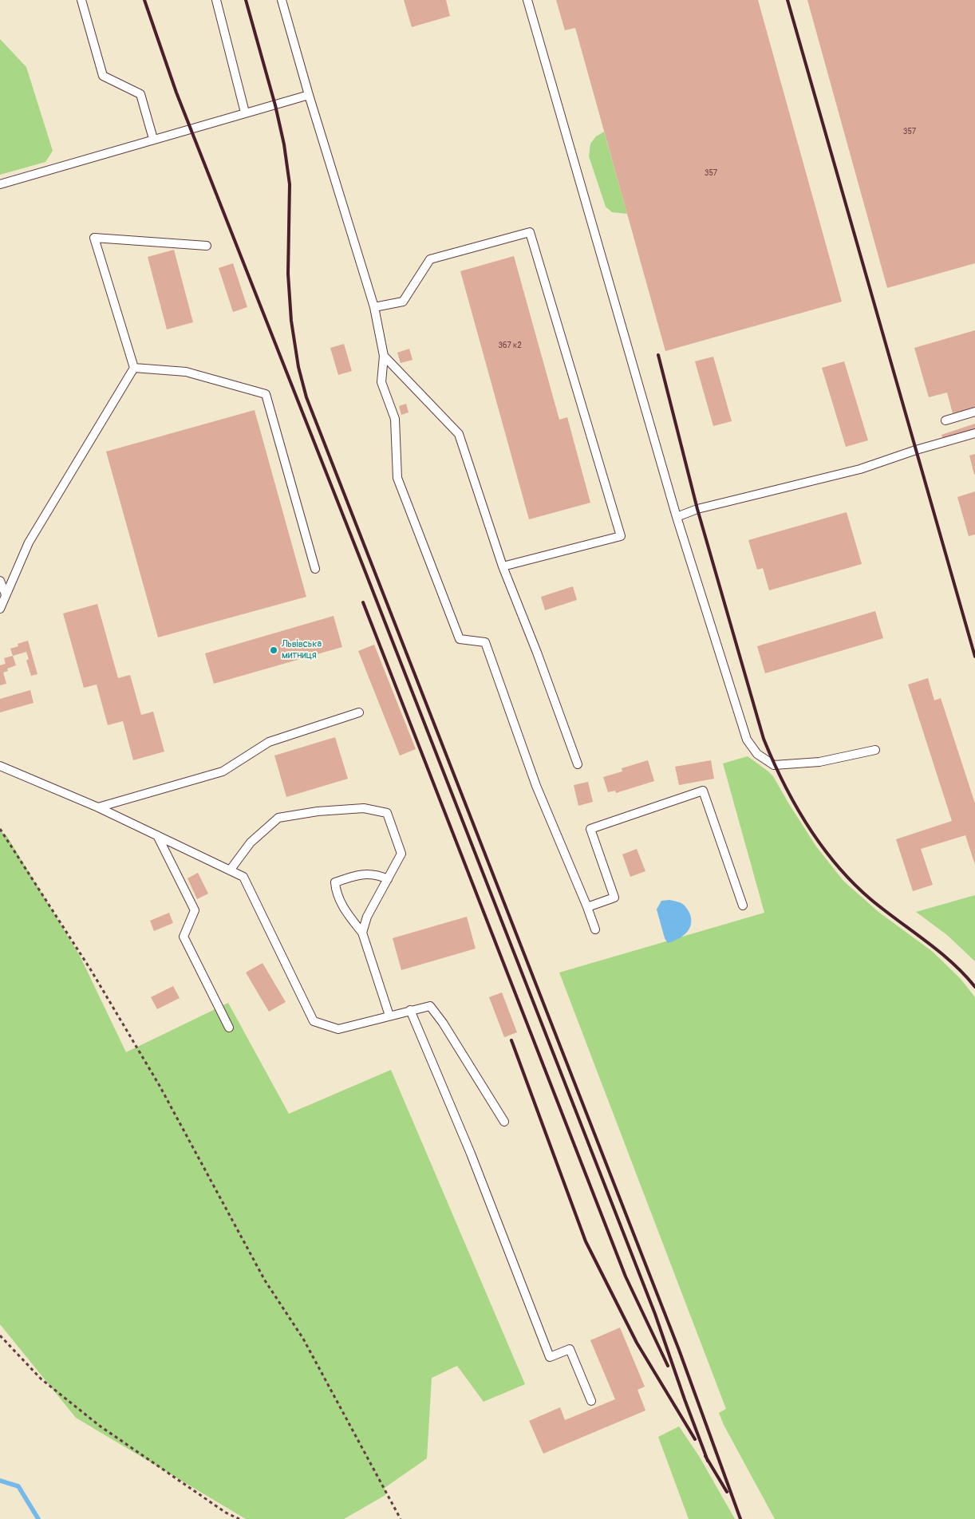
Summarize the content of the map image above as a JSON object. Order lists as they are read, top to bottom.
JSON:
{
  "places": ["Львівська митниця"],
  "house_numbers": ["357", "357", "367 к2"]
}
